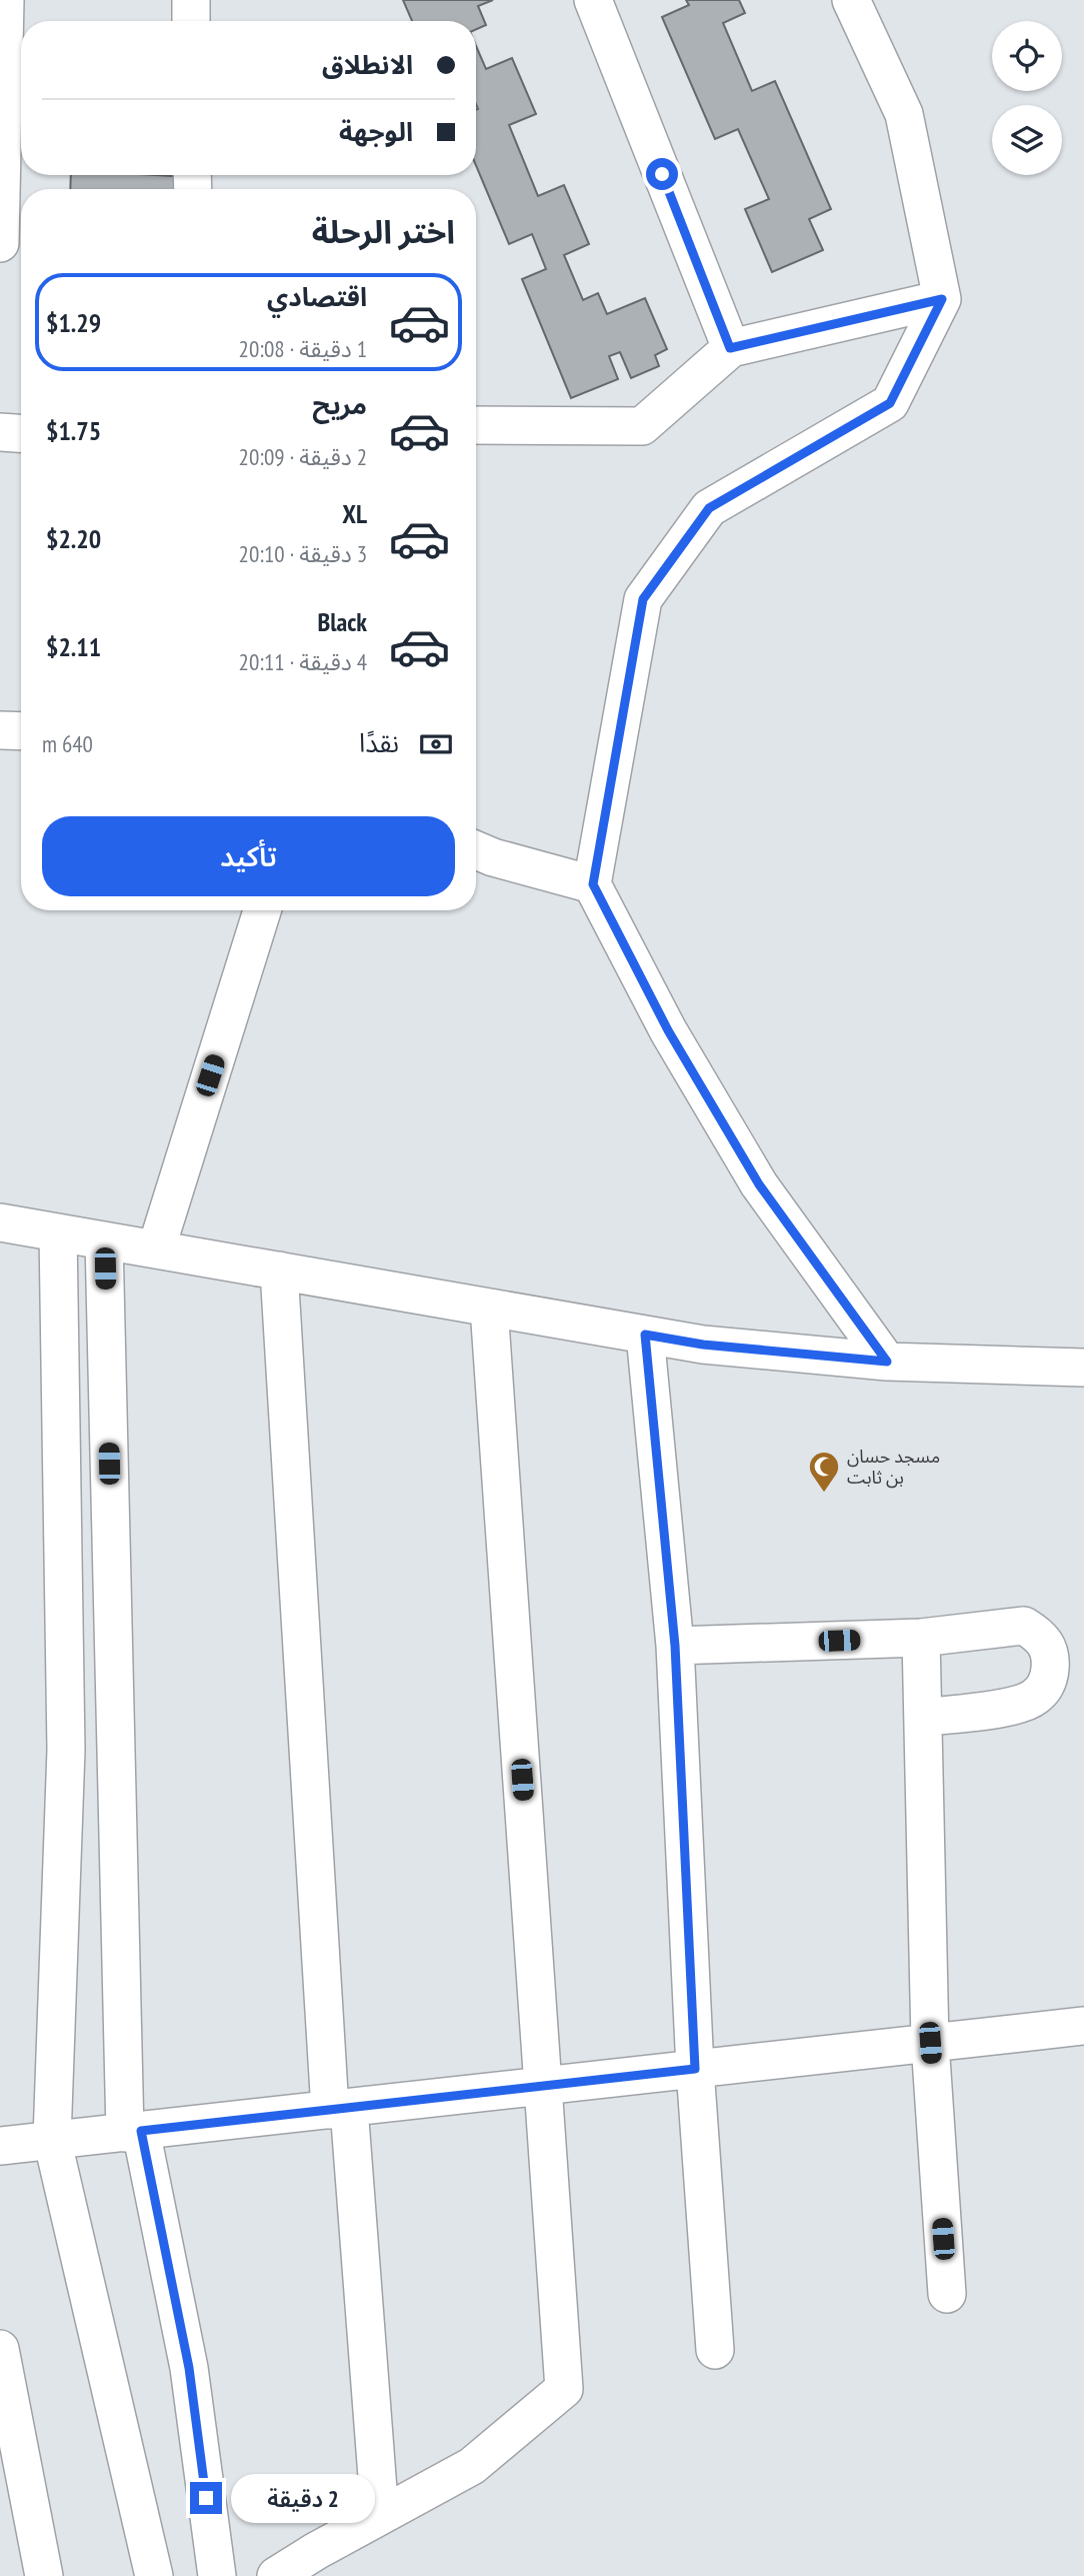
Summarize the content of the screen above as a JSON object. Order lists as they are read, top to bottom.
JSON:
{
  "places": {
    "mosque": ["مسجد حسان بن ثابت"]
  },
  "page": {
    "banner": ["الانطلاق", "الوجهة"],
    "heading": "اختر الرحلة",
    "list": [
      {
        "name": "اقتصادي",
        "note": "1 دقيقة · 20:08",
        "value": "$1.29"
      },
      {
        "name": "مريح",
        "note": "2 دقيقة · 20:09",
        "value": "$1.75"
      },
      {
        "name": "XL",
        "note": "3 دقيقة · 20:10",
        "value": "$2.20"
      },
      {
        "name": "Black",
        "note": "4 دقيقة · 20:11",
        "value": "$2.11"
      }
    ],
    "pay": ["نقدًا", "640 m"],
    "buttons": "تأكيد",
    "bubble": "2 دقيقة"
  }
}
